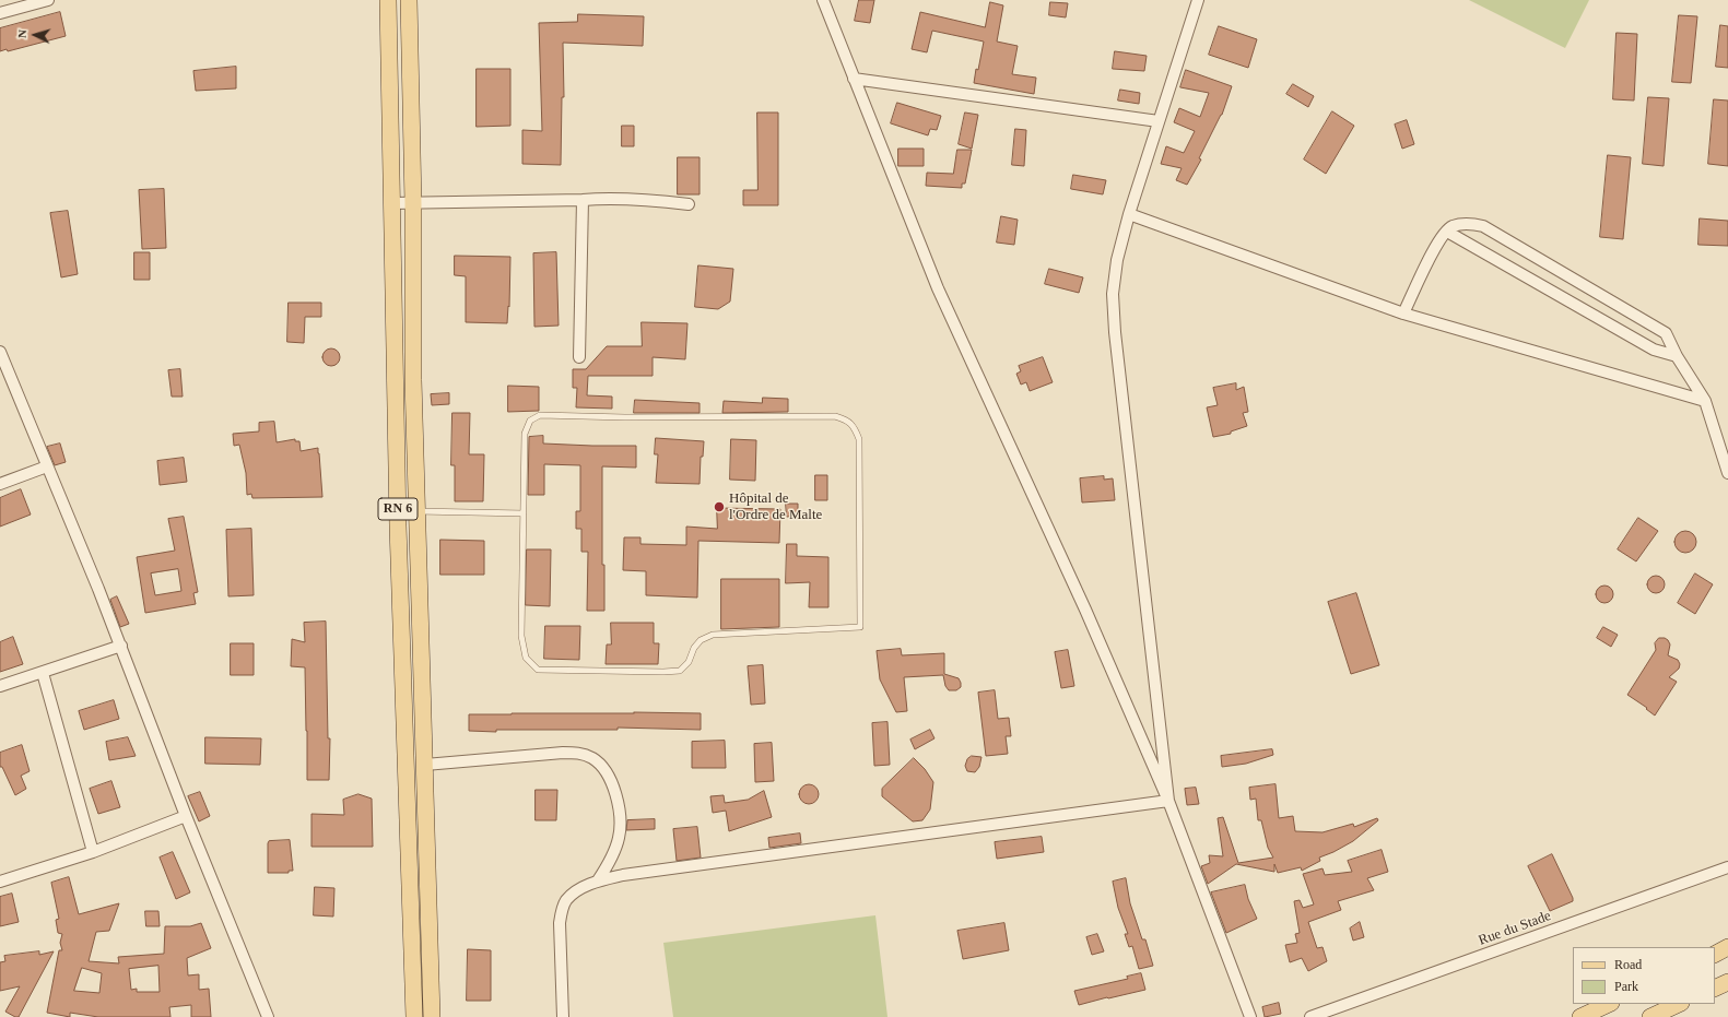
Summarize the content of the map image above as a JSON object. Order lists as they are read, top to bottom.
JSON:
{
  "streets": {
    "main road": ["RN 6"],
    "street": ["Rue du Stade"]
  },
  "places": ["Hôpital de l'Ordre de Malte"],
  "legend": ["Road", "Park"],
  "north": "left"
}
